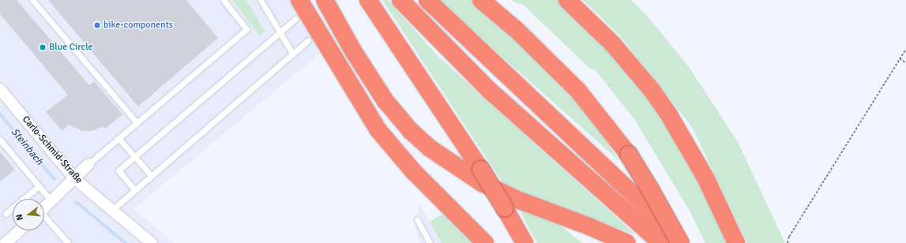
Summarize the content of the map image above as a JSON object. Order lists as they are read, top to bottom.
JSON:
{
  "streets": {
    "street": ["Carlo-Schmid-Straße"]
  },
  "water": ["Steinbach"],
  "places": ["bike-components", "Blue Circle"],
  "north": "left"
}
